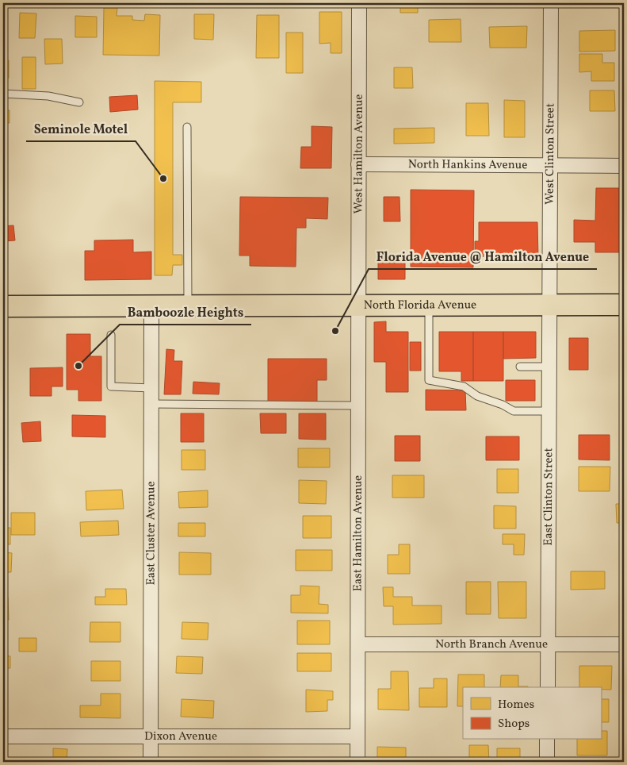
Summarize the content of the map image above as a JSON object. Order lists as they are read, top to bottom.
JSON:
{
  "streets": {
    "main road": ["North Florida Avenue"],
    "street": [
      "West Hamilton Avenue",
      "West Clinton Street",
      "North Hankins Avenue",
      "East Clinton Street",
      "East Hamilton Avenue",
      "East Cluster Avenue",
      "North Branch Avenue",
      "Dixon Avenue"
    ]
  },
  "crossings": [
    ["West Hamilton Avenue", "North Hankins Avenue"],
    ["West Hamilton Avenue", "North Florida Avenue"],
    ["West Hamilton Avenue", "East Hamilton Avenue"],
    ["West Clinton Street", "North Hankins Avenue"],
    ["West Clinton Street", "North Florida Avenue"],
    ["West Clinton Street", "East Clinton Street"],
    ["North Florida Avenue", "East Clinton Street"],
    ["North Florida Avenue", "East Hamilton Avenue"],
    ["North Florida Avenue", "East Cluster Avenue"],
    ["East Clinton Street", "North Branch Avenue"],
    ["East Hamilton Avenue", "North Branch Avenue"],
    ["East Hamilton Avenue", "Dixon Avenue"],
    ["East Cluster Avenue", "Dixon Avenue"]
  ],
  "places": ["Seminole Motel", "Florida Avenue @ Hamilton Avenue", "Bamboozle Heights"],
  "legend": ["Homes", "Shops"]
}
